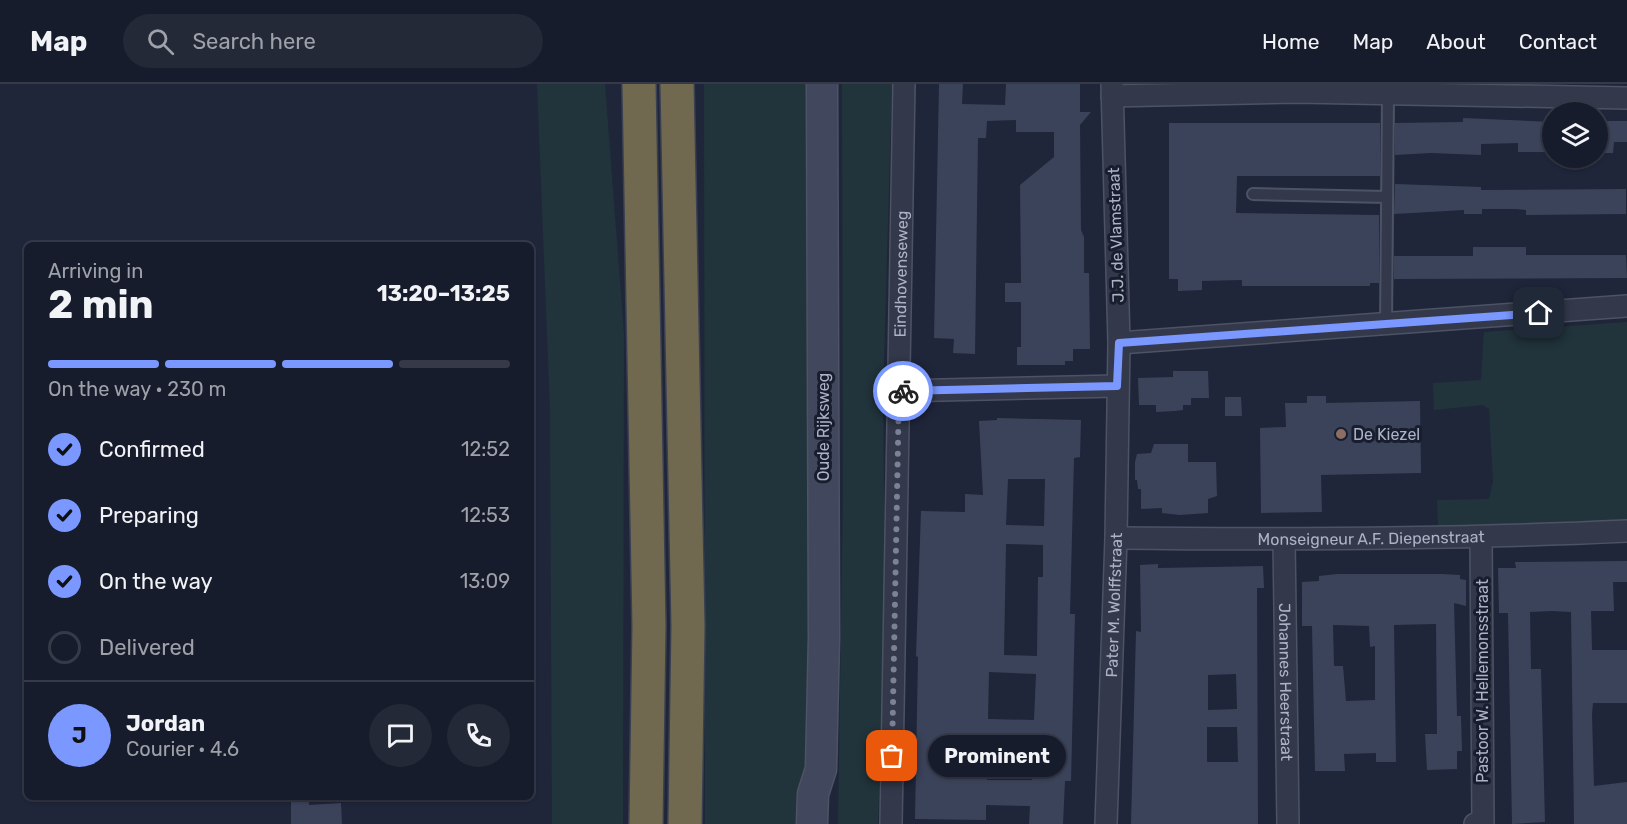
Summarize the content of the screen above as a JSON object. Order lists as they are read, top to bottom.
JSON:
{
  "streets": {
    "main road": ["Oude Rijksweg"],
    "street": [
      "J.J. de Vlamstraat",
      "Eindhovenseweg",
      "Monseigneur A.F. Diepenstraat",
      "Pater M. Wolffstraat",
      "Pastoor W. Hellemonsstraat",
      "Johannes Heerstraat"
    ]
  },
  "crossings": [
    ["J.J. de Vlamstraat", "Pater M. Wolffstraat"],
    ["Monseigneur A.F. Diepenstraat", "Pater M. Wolffstraat"],
    ["Monseigneur A.F. Diepenstraat", "Pastoor W. Hellemonsstraat"],
    ["Monseigneur A.F. Diepenstraat", "Johannes Heerstraat"]
  ],
  "places": ["De Kiezel", "Prominent"],
  "page": {
    "header": "Map",
    "search": "Search here",
    "nav": [
      "Home",
      "Map",
      "About",
      "Contact"
    ],
    "heading": ["2 min", "Arriving in", "13:20–13:25"],
    "panel": ["Jordan", "Courier · 4.6"],
    "bar": "On the way · 230 m",
    "list": [
      ["Confirmed", "12:52"],
      ["Preparing", "12:53"],
      ["On the way", "13:09"],
      "Delivered"
    ],
    "round": "J",
    "bubble": "Prominent"
  }
}
